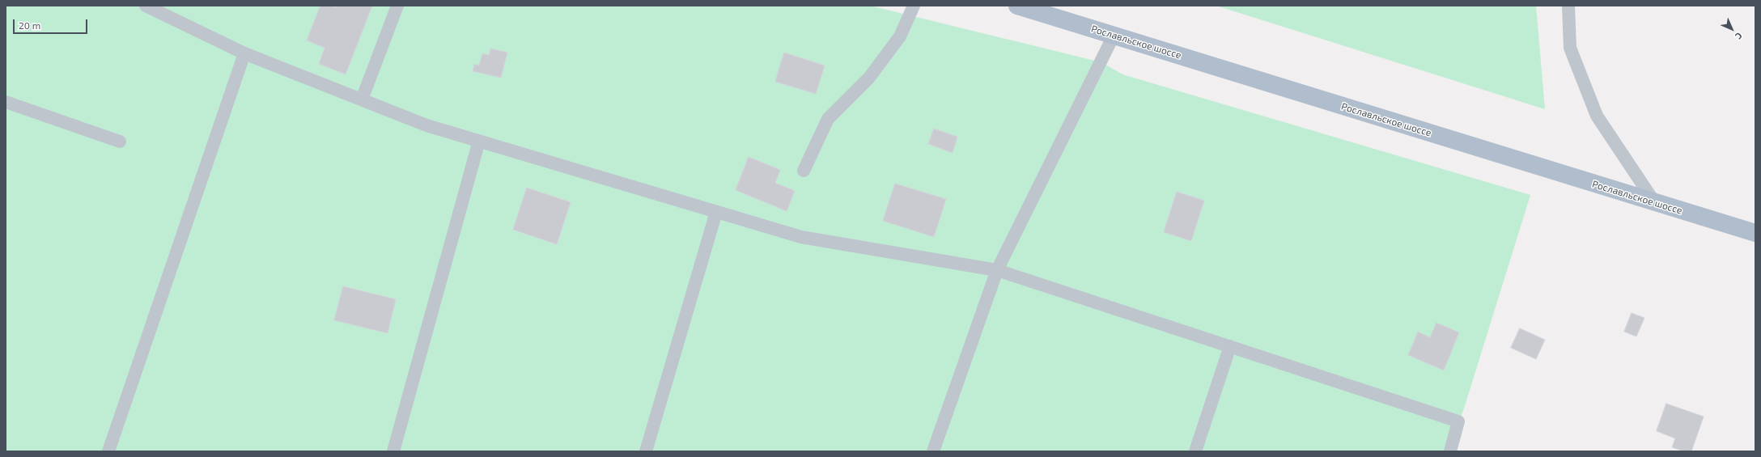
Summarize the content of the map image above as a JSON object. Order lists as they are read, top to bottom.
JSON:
{
  "streets": {
    "main road": ["Рославльское шоссе"]
  },
  "scale_bar": "20 m",
  "north": "bottom right"
}
